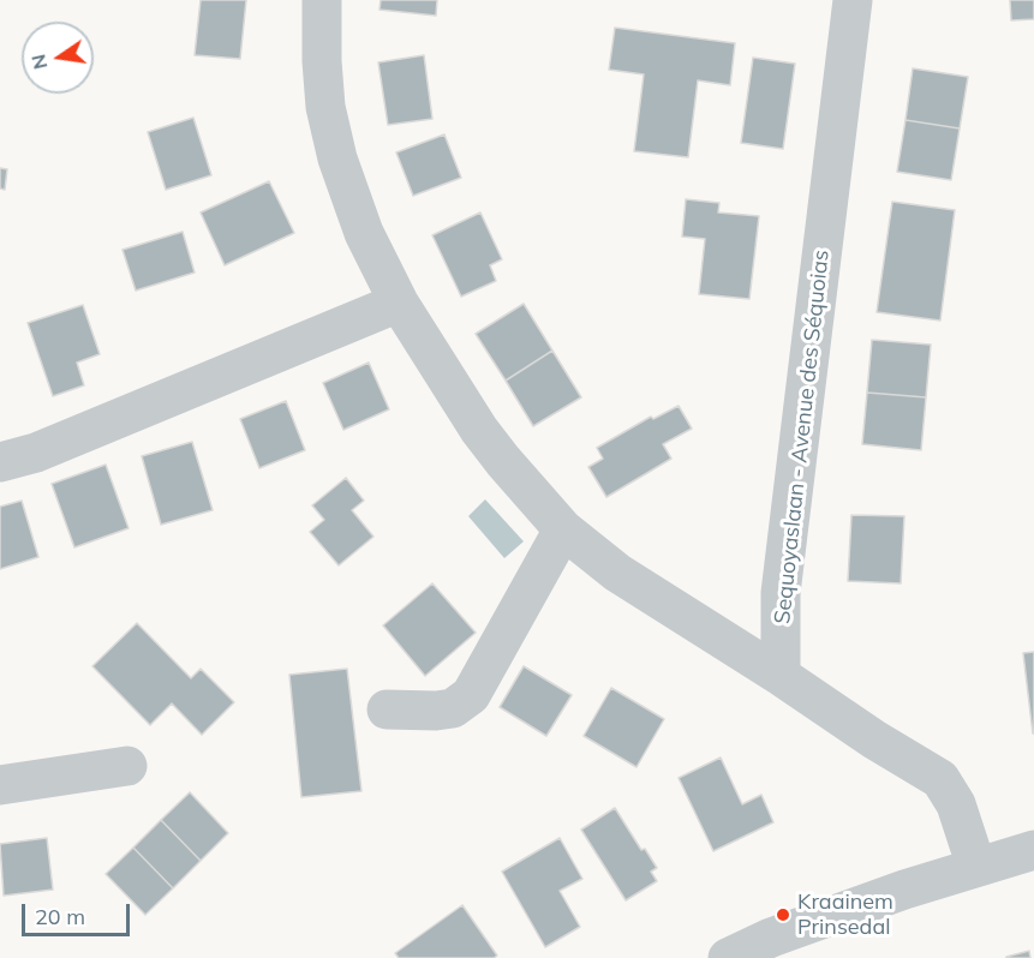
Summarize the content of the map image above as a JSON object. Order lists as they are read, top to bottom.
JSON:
{
  "streets": {
    "street": ["Sequoyaslaan - Avenue des Séquoias"]
  },
  "places": ["Kraainem Prinsedal"],
  "scale_bar": "20 m",
  "north": "left"
}
